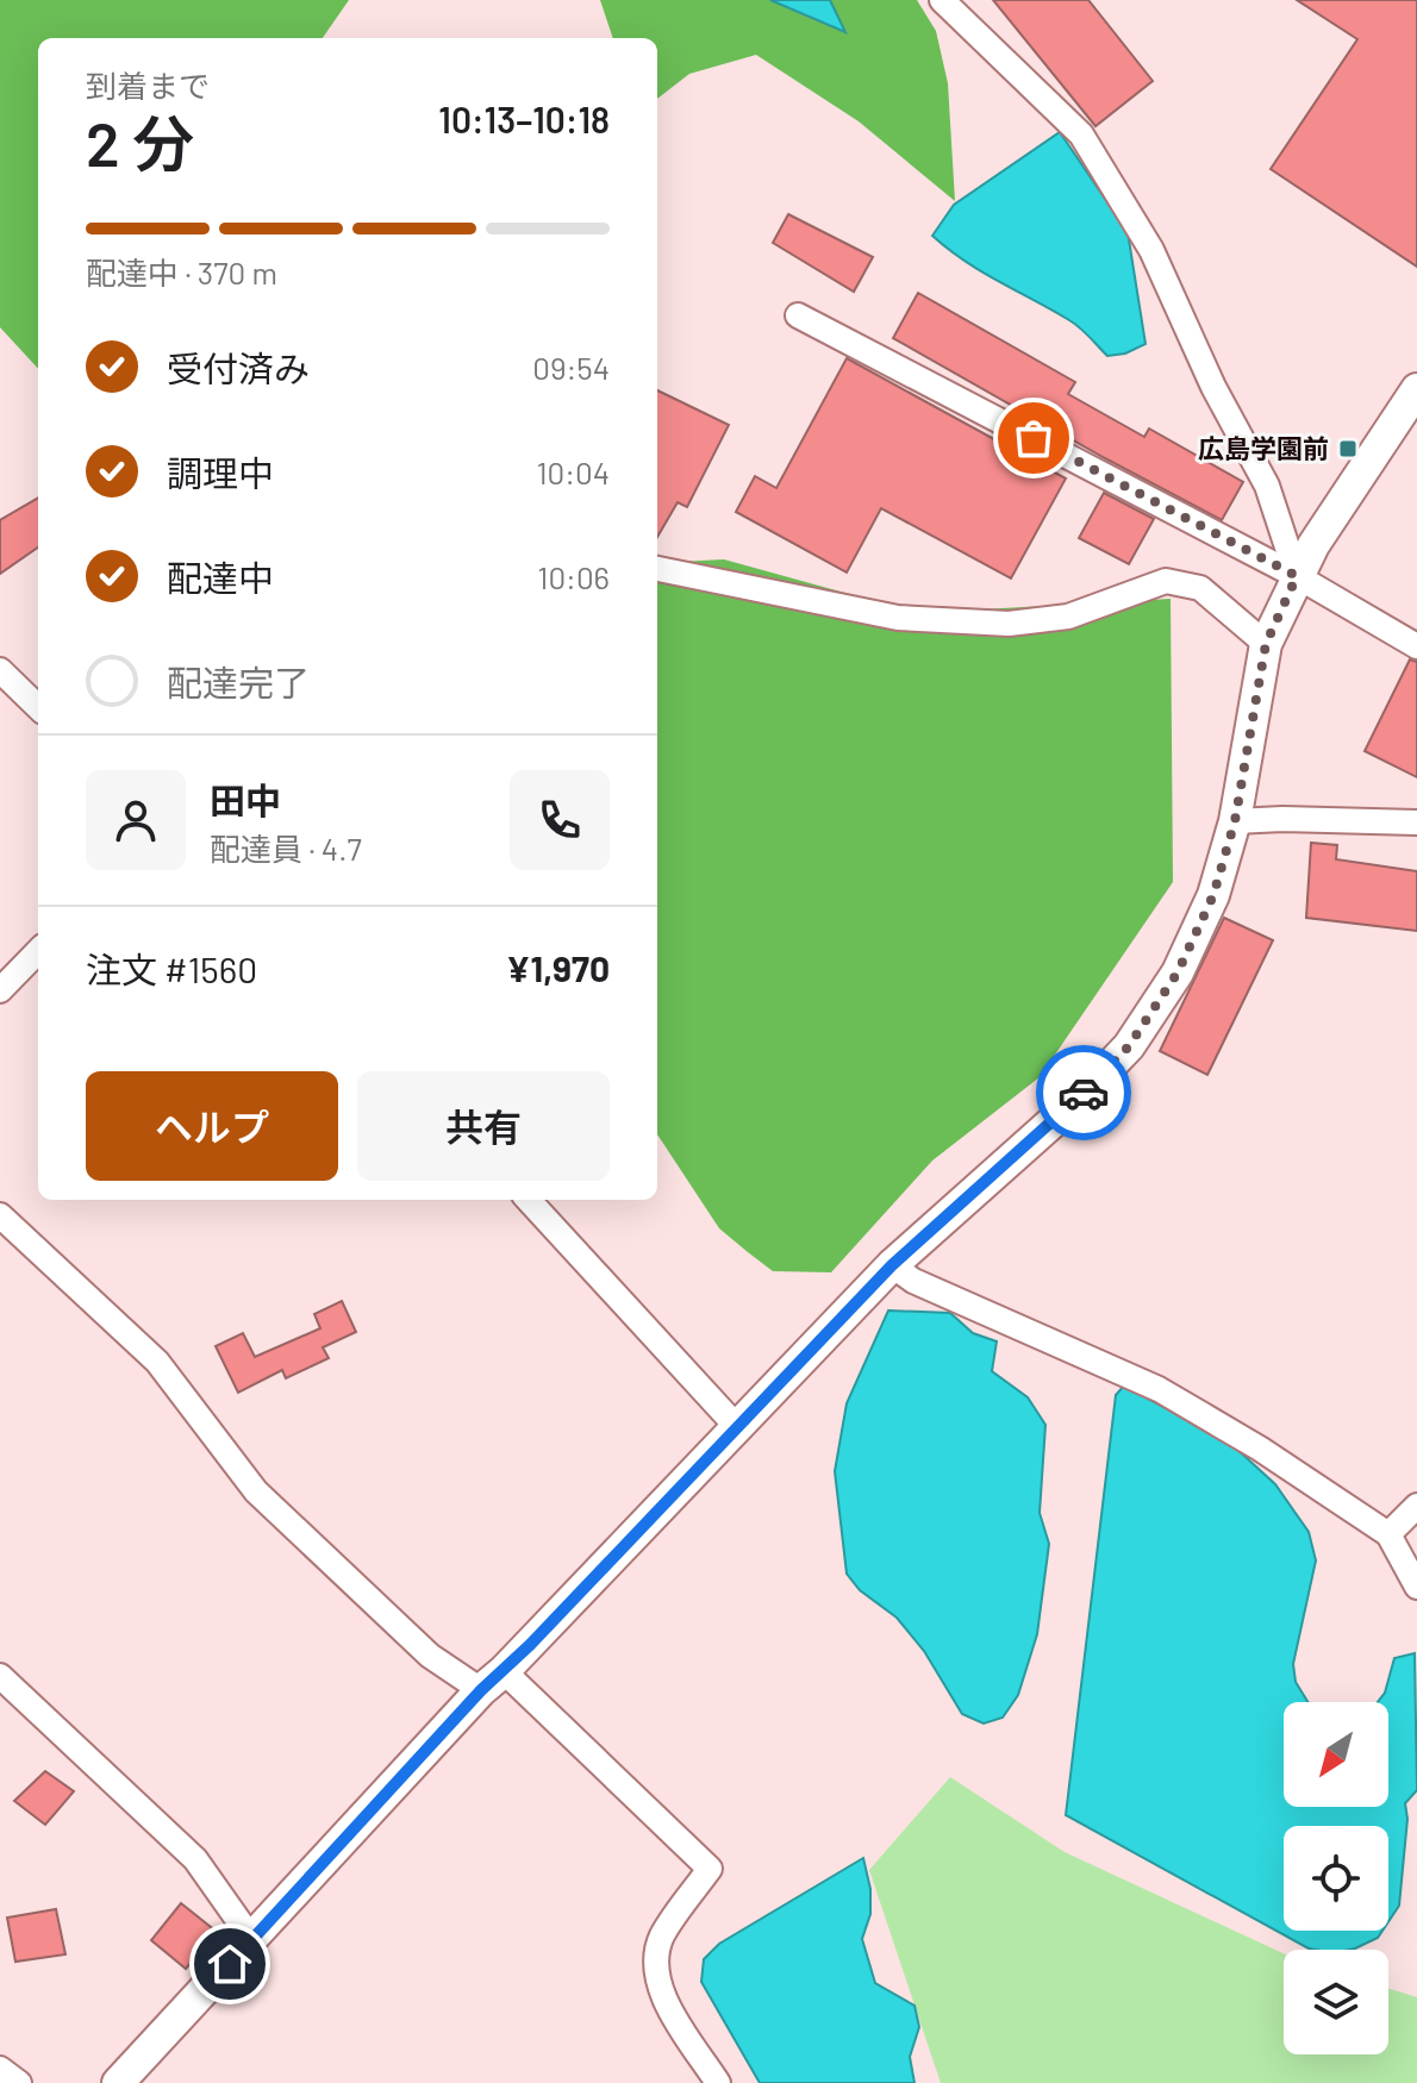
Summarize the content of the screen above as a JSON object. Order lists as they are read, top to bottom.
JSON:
{
  "places": {
    "transit": ["広島学園前"]
  },
  "north": "bottom left",
  "page": {
    "heading": ["2 分", "到着まで", "10:13–10:18"],
    "panel": [
      "田中",
      "配達員 · 4.7",
      "注文 #1560",
      "¥1,970"
    ],
    "bar": "配達中 · 370 m",
    "list": [
      ["受付済み", "09:54"],
      ["調理中", "10:04"],
      ["配達中", "10:06"],
      "配達完了"
    ],
    "buttons": ["ヘルプ", "共有"]
  }
}
